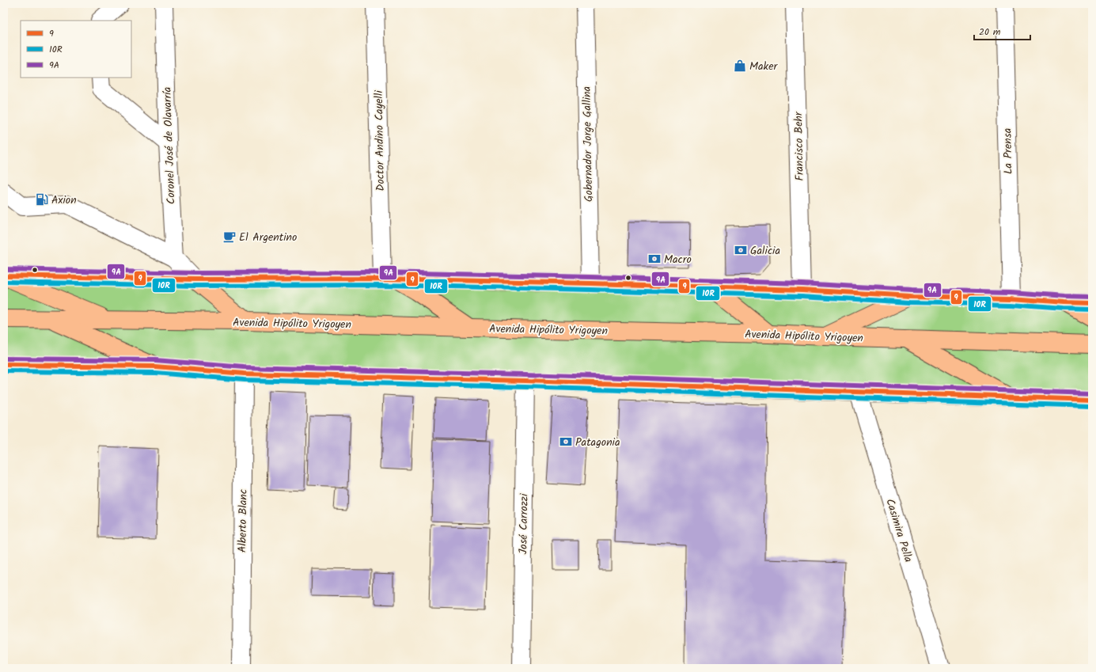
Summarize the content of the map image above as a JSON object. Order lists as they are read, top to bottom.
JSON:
{
  "streets": {
    "highway": ["Avenida Hipólito Yrigoyen"],
    "street": [
      "Doctor Andino Cayelli",
      "Gobernador Jorge Gallina",
      "Coronel José de Olavarría",
      "Francisco Behr",
      "La Prensa",
      "Alberto Blanc",
      "José Carrozzi",
      "Casimira Pella"
    ]
  },
  "places": {
    "shop": ["Maker"],
    "fuel station": ["Axion"],
    "cafe": ["El Argentino"],
    "bank": ["Galicia", "Macro", "Patagonia"]
  },
  "lines": ["transit line 9A", "transit line 9", "transit line 10R"],
  "legend": ["9", "10R", "9A"],
  "scale_bar": "20 m"
}
